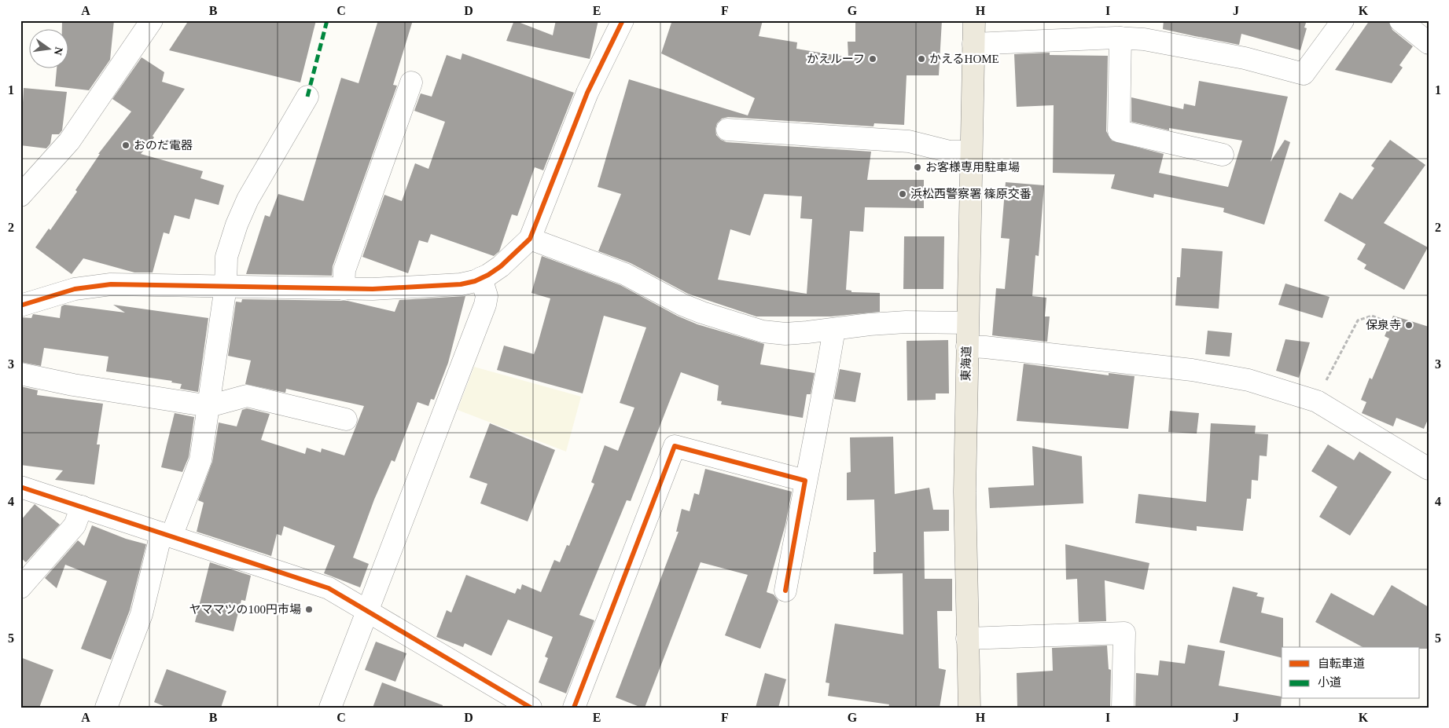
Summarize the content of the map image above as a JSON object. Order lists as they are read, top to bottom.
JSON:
{
  "streets": {
    "main road": ["東海道"]
  },
  "places": [
    "かえルーフ",
    "かえるHOME",
    "おのだ電器",
    "お客様専用駐車場",
    "浜松西警察署 篠原交番",
    "保泉寺",
    "ヤママツの100円市場"
  ],
  "legend": ["自転車道", "小道"],
  "north": "right",
  "grid": {
    "columns": [
      "A",
      "B",
      "C",
      "D",
      "E",
      "F",
      "G",
      "H",
      "I",
      "J",
      "K"
    ],
    "rows": [
      "1",
      "2",
      "3",
      "4",
      "5"
    ]
  }
}
